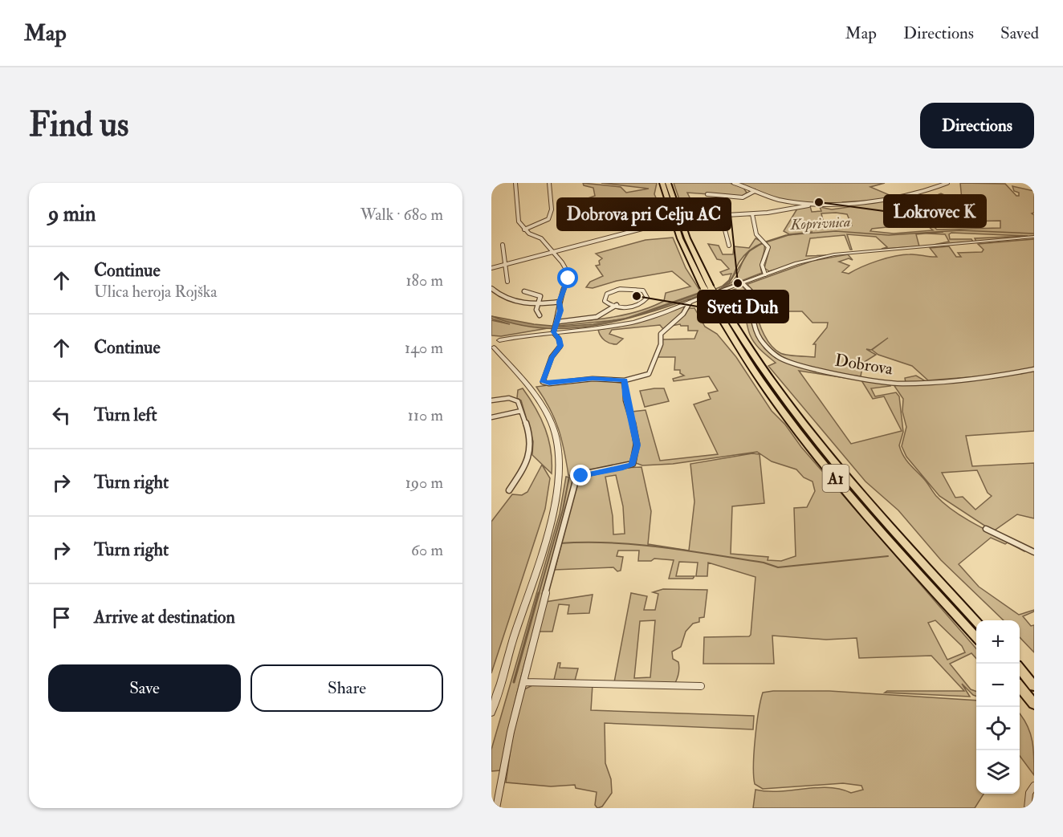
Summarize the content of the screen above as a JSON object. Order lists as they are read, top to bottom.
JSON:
{
  "streets": {
    "highway": ["A1"],
    "street": ["Dobrova"]
  },
  "water": ["Koprivnica"],
  "places": ["Lokrovec K", "Dobrova pri Celju AC", "Sveti Duh"],
  "page": {
    "header": "Map",
    "nav": ["Map", "Directions", "Saved"],
    "buttons": [
      "Directions",
      ["Save", "Share"]
    ],
    "title": "Find us",
    "heading": ["9 min", "Walk · 680 m"],
    "list": [
      ["Continue", "Ulica heroja Rojška", "180 m"],
      ["Continue", "140 m"],
      ["Turn left", "110 m"],
      ["Turn right", "190 m"],
      ["Turn right", "60 m"],
      "Arrive at destination"
    ],
    "map_buttons": ["+", "−"]
  }
}
